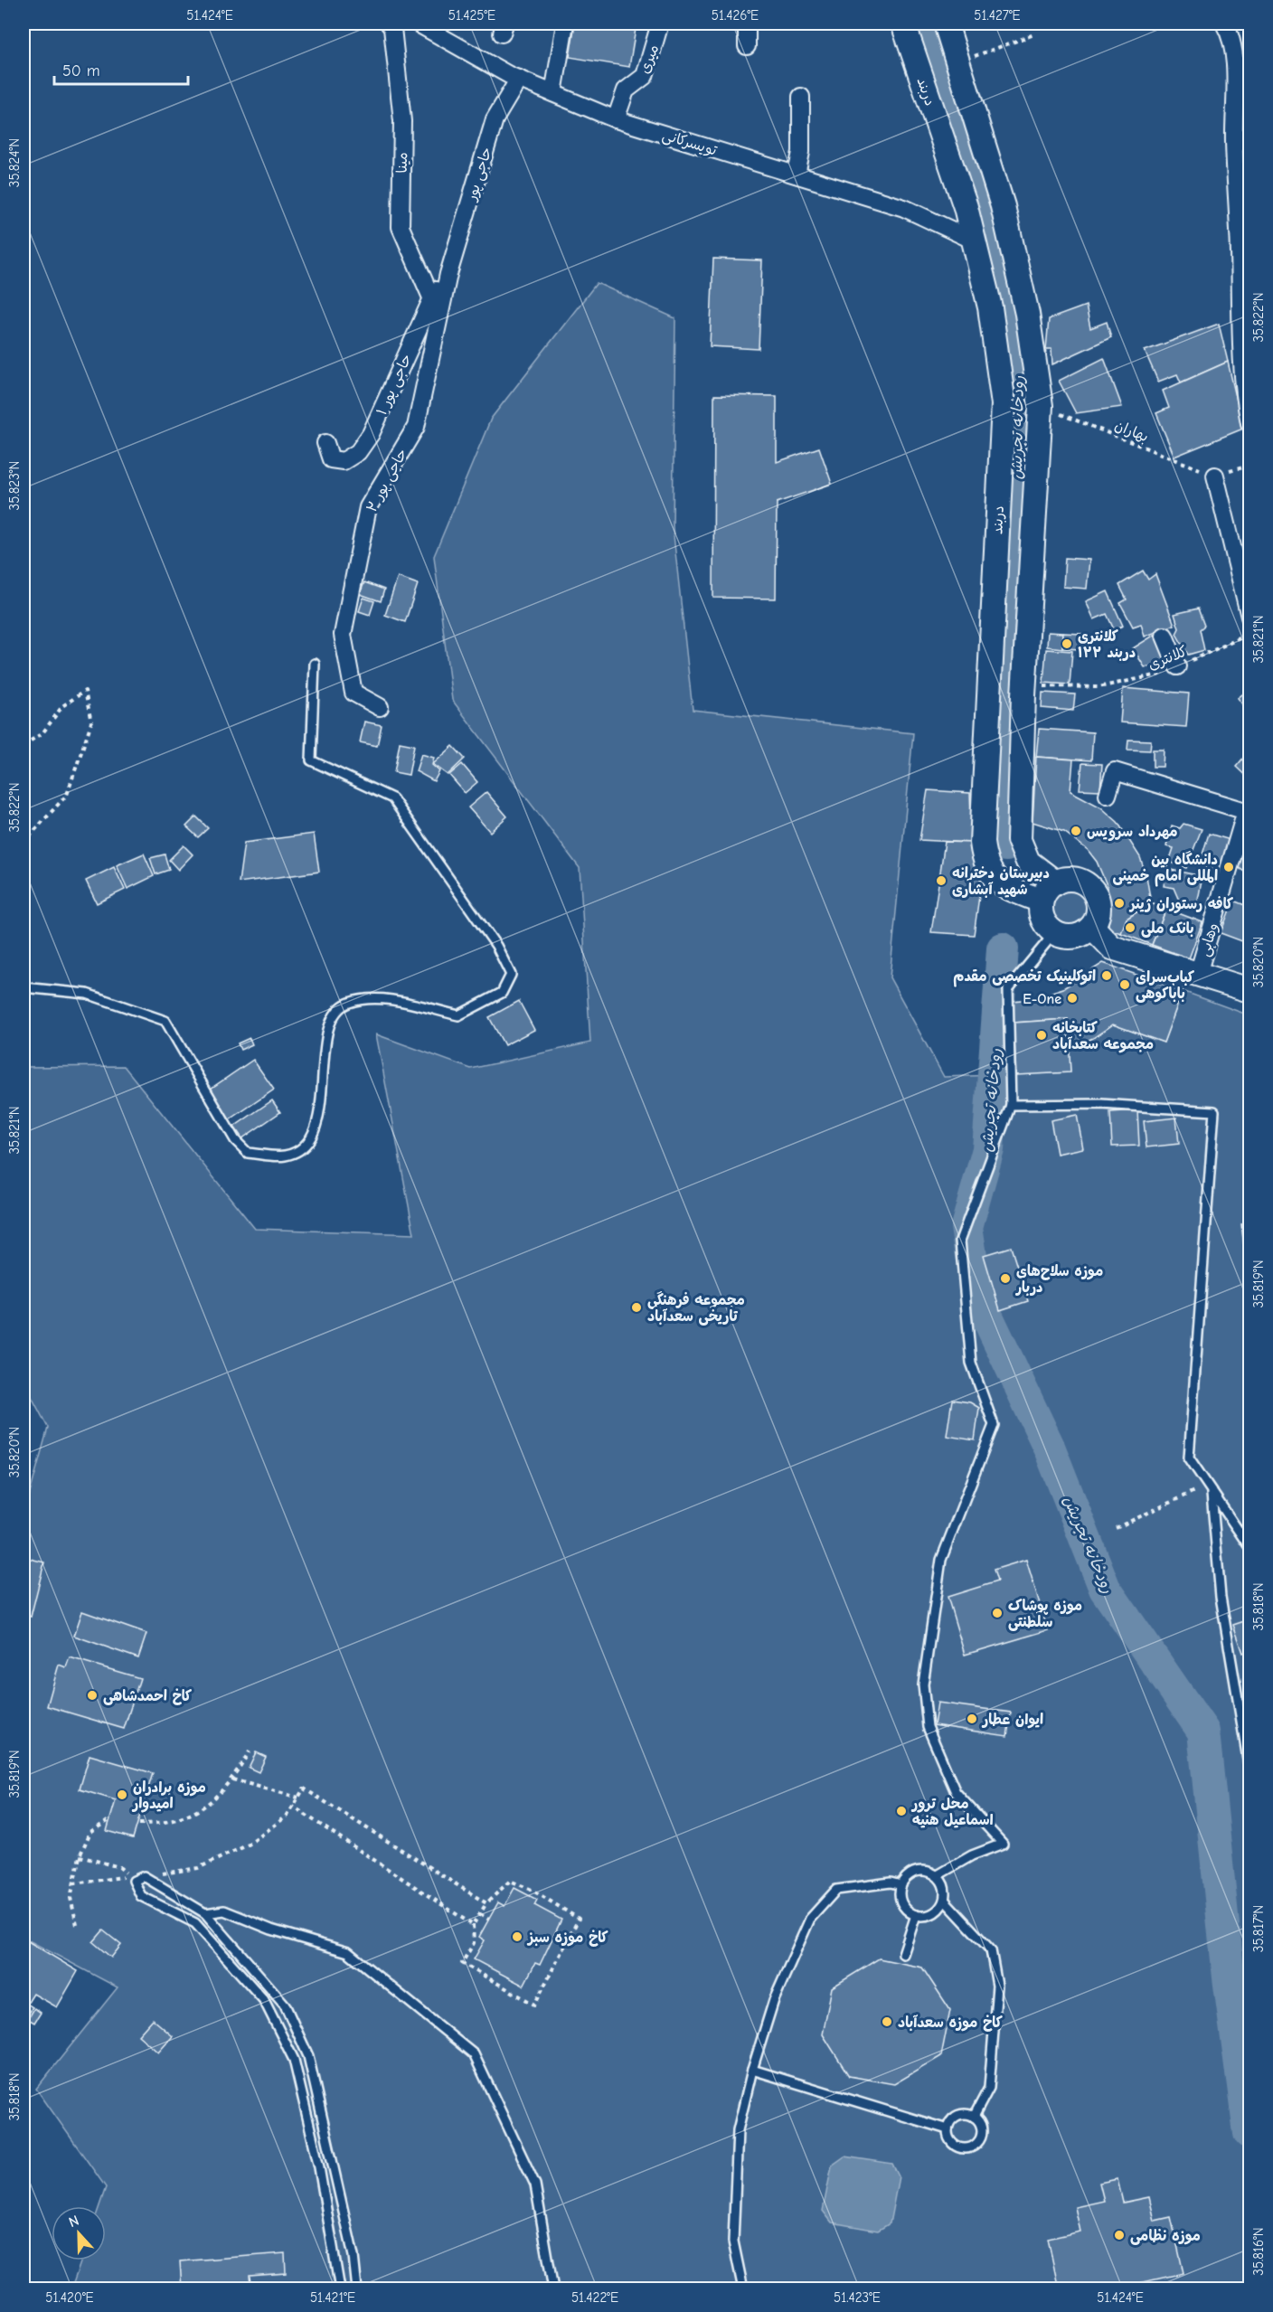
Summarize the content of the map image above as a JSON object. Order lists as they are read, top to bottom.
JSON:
{
  "streets": {
    "main road": ["دربند"],
    "street": [
      "میری",
      "تویسرکانی",
      "مینا",
      "حاجی پور",
      "حاجی پور ۱",
      "حاجی پور ۲",
      "وهابی"
    ],
    "path": ["بهاران", "کلانتری"]
  },
  "crossings": [
    ["میری", "تویسرکانی"],
    ["دربند", "تویسرکانی"],
    ["تویسرکانی", "حاجی پور"],
    ["مینا", "حاجی پور ۱"],
    ["حاجی پور", "حاجی پور ۱"],
    ["حاجی پور", "حاجی پور ۲"],
    ["حاجی پور ۱", "حاجی پور ۲"]
  ],
  "water": ["رودخانه تجریش"],
  "places": [
    "کلانتری ۱۲۲ دربند",
    "مهرداد سرویس",
    "دانشگاه بین المللی امام خمینی",
    "دبیرستان دخترانه شهید آبشاری",
    "کافه رستوران ژینر",
    "بانک ملی",
    "اتوکلینیک تخصصی مقدم",
    "کباب‌سرای باباکوهی",
    "E-One",
    "کتابخانه مجموعه سعدآباد",
    "موزه سلاح‌های دربار",
    "مجموعه فرهنگی تاریخی سعدآباد",
    "موزه پوشاک سلطنتی",
    "کاخ احمدشاهی",
    "ایوان عطار",
    "موزه برادران امیدوار",
    "محل ترور اسماعیل هنیه",
    "کاخ موزه سبز",
    "کاخ موزه سعدآباد",
    "موزه نظامی"
  ],
  "scale_bar": "50 m",
  "north": "top",
  "coordinates": [
    "51.424°E",
    "51.425°E",
    "51.426°E",
    "51.427°E",
    "35.824°N",
    "35.822°N",
    "35.823°N",
    "35.821°N",
    "35.820°N",
    "35.819°N",
    "35.818°N",
    "35.817°N",
    "35.816°N",
    "51.420°E",
    "51.421°E",
    "51.422°E",
    "51.423°E"
  ]
}
